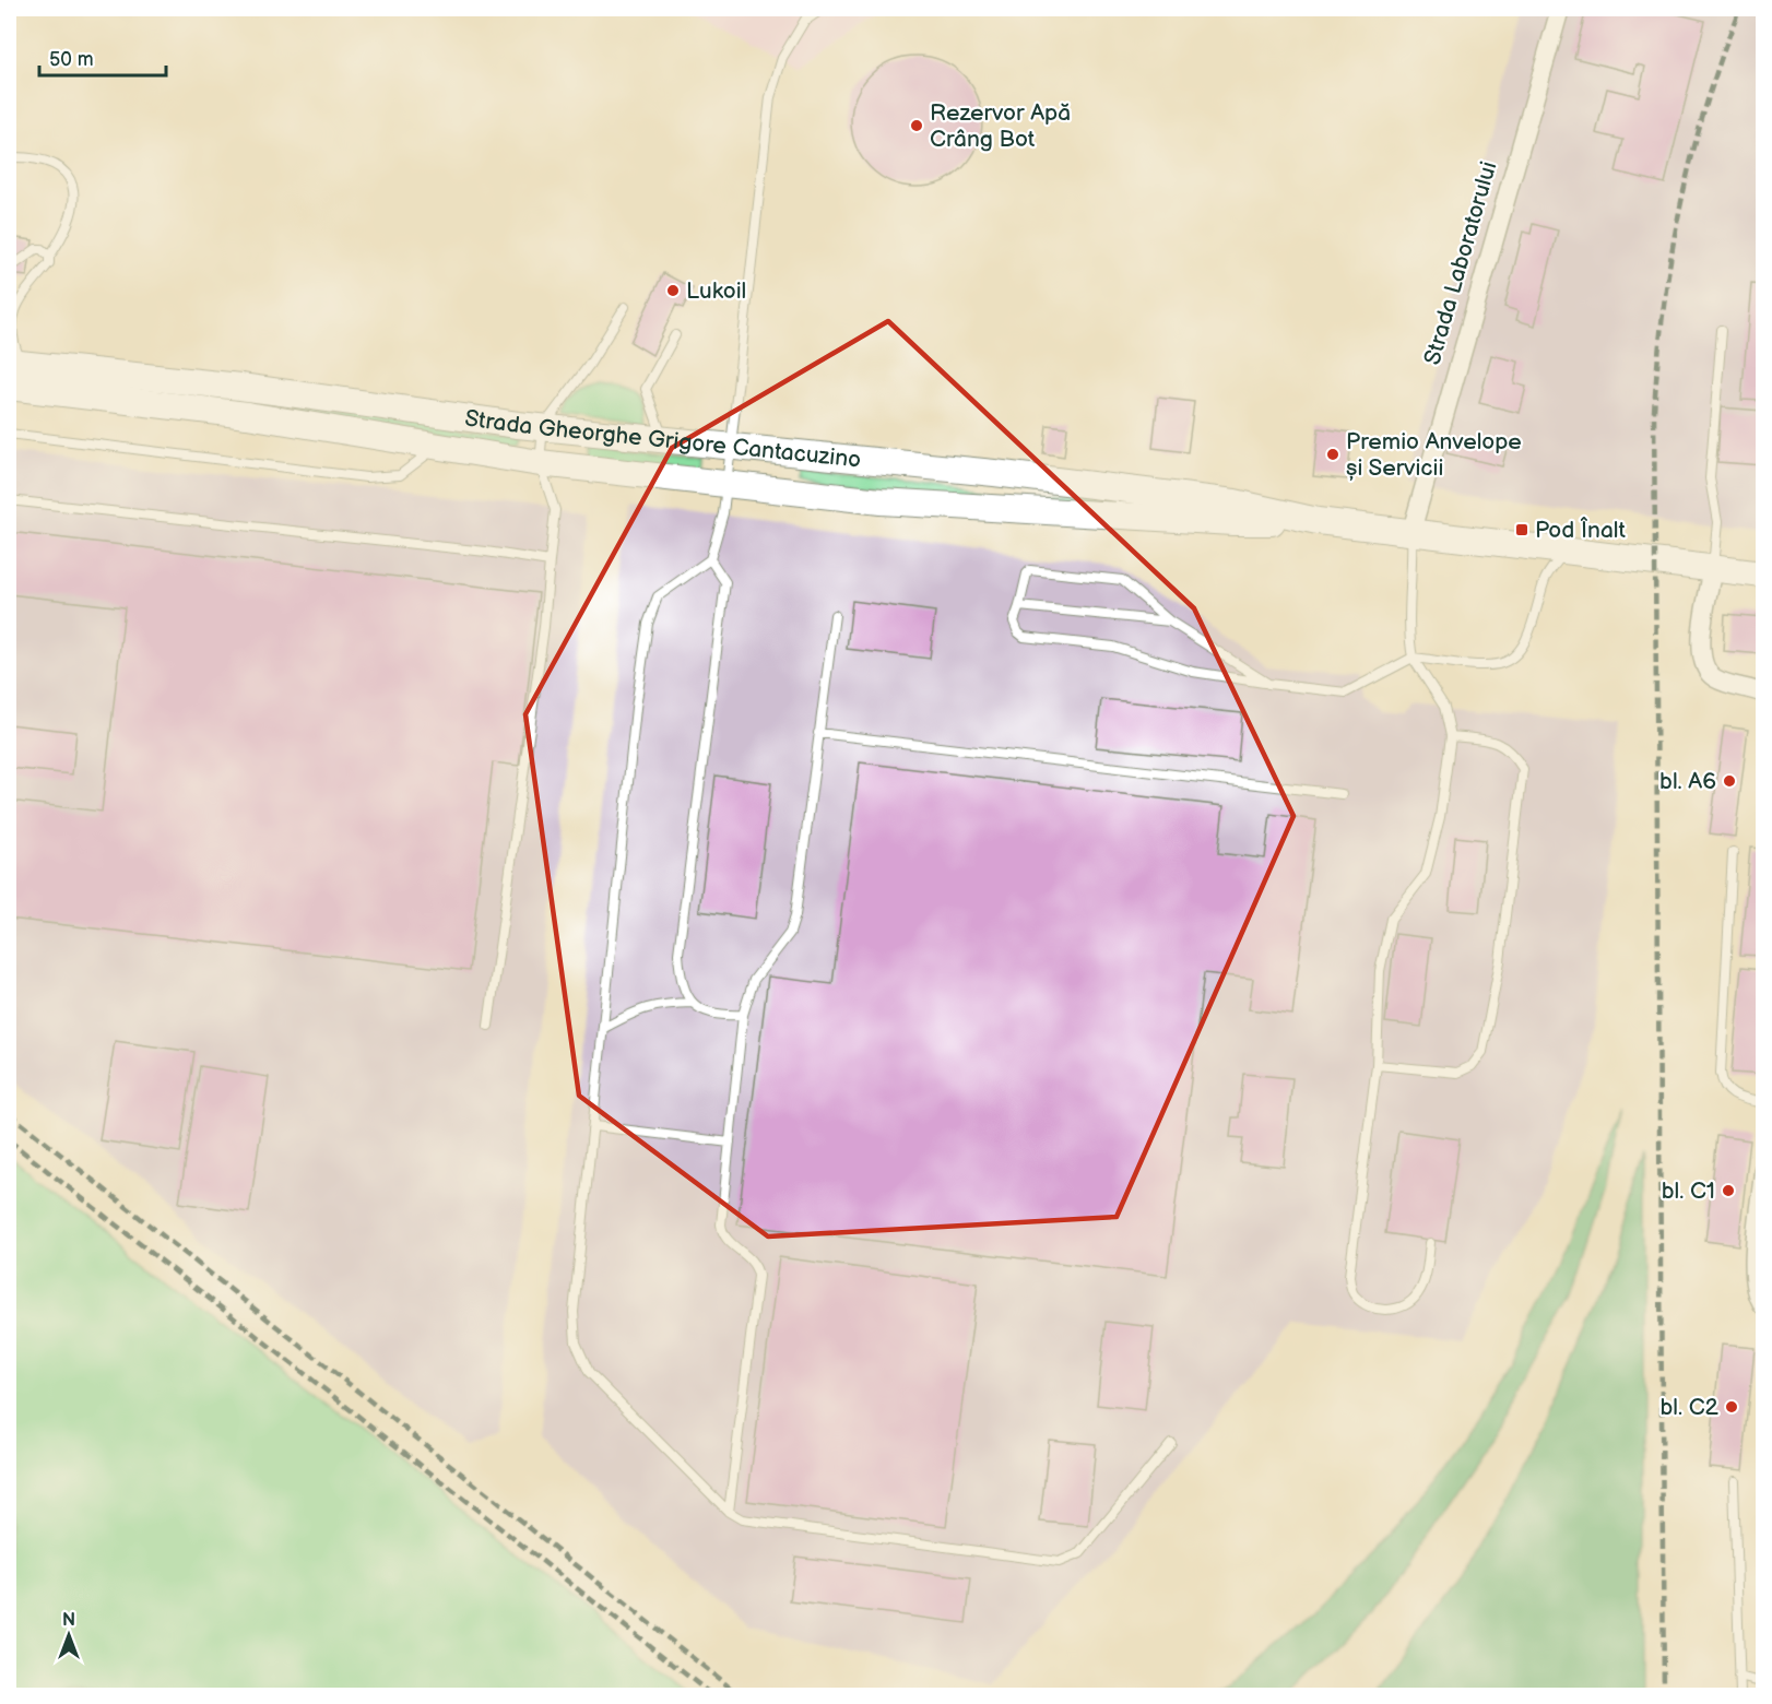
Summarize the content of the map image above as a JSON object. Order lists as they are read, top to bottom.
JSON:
{
  "streets": {
    "main road": ["Strada Gheorghe Grigore Cantacuzino"],
    "street": ["Strada Laboratorului"]
  },
  "crossings": [
    ["Strada Laboratorului", "Strada Gheorghe Grigore Cantacuzino"]
  ],
  "places": {
    "other": [
      "Rezervor Apă Crâng Bot",
      "Lukoil",
      "Premio Anvelope și Servicii",
      "bl. A6",
      "bl. C1",
      "bl. C2"
    ],
    "transit": ["Pod Înalt"]
  },
  "scale_bar": "50 m",
  "north": "top"
}
